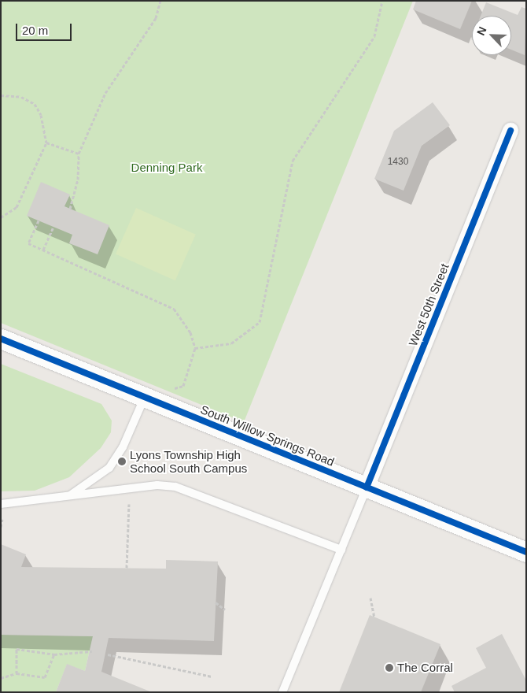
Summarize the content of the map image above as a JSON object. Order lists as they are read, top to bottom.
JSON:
{
  "streets": {
    "street": ["West 50th Street", "South Willow Springs Road"]
  },
  "crossings": [
    ["West 50th Street", "South Willow Springs Road"]
  ],
  "parks": ["Denning Park"],
  "places": ["Lyons Township High School South Campus", "The Corral"],
  "house_numbers": ["1430"],
  "scale_bar": "20 m",
  "north": "top left"
}
